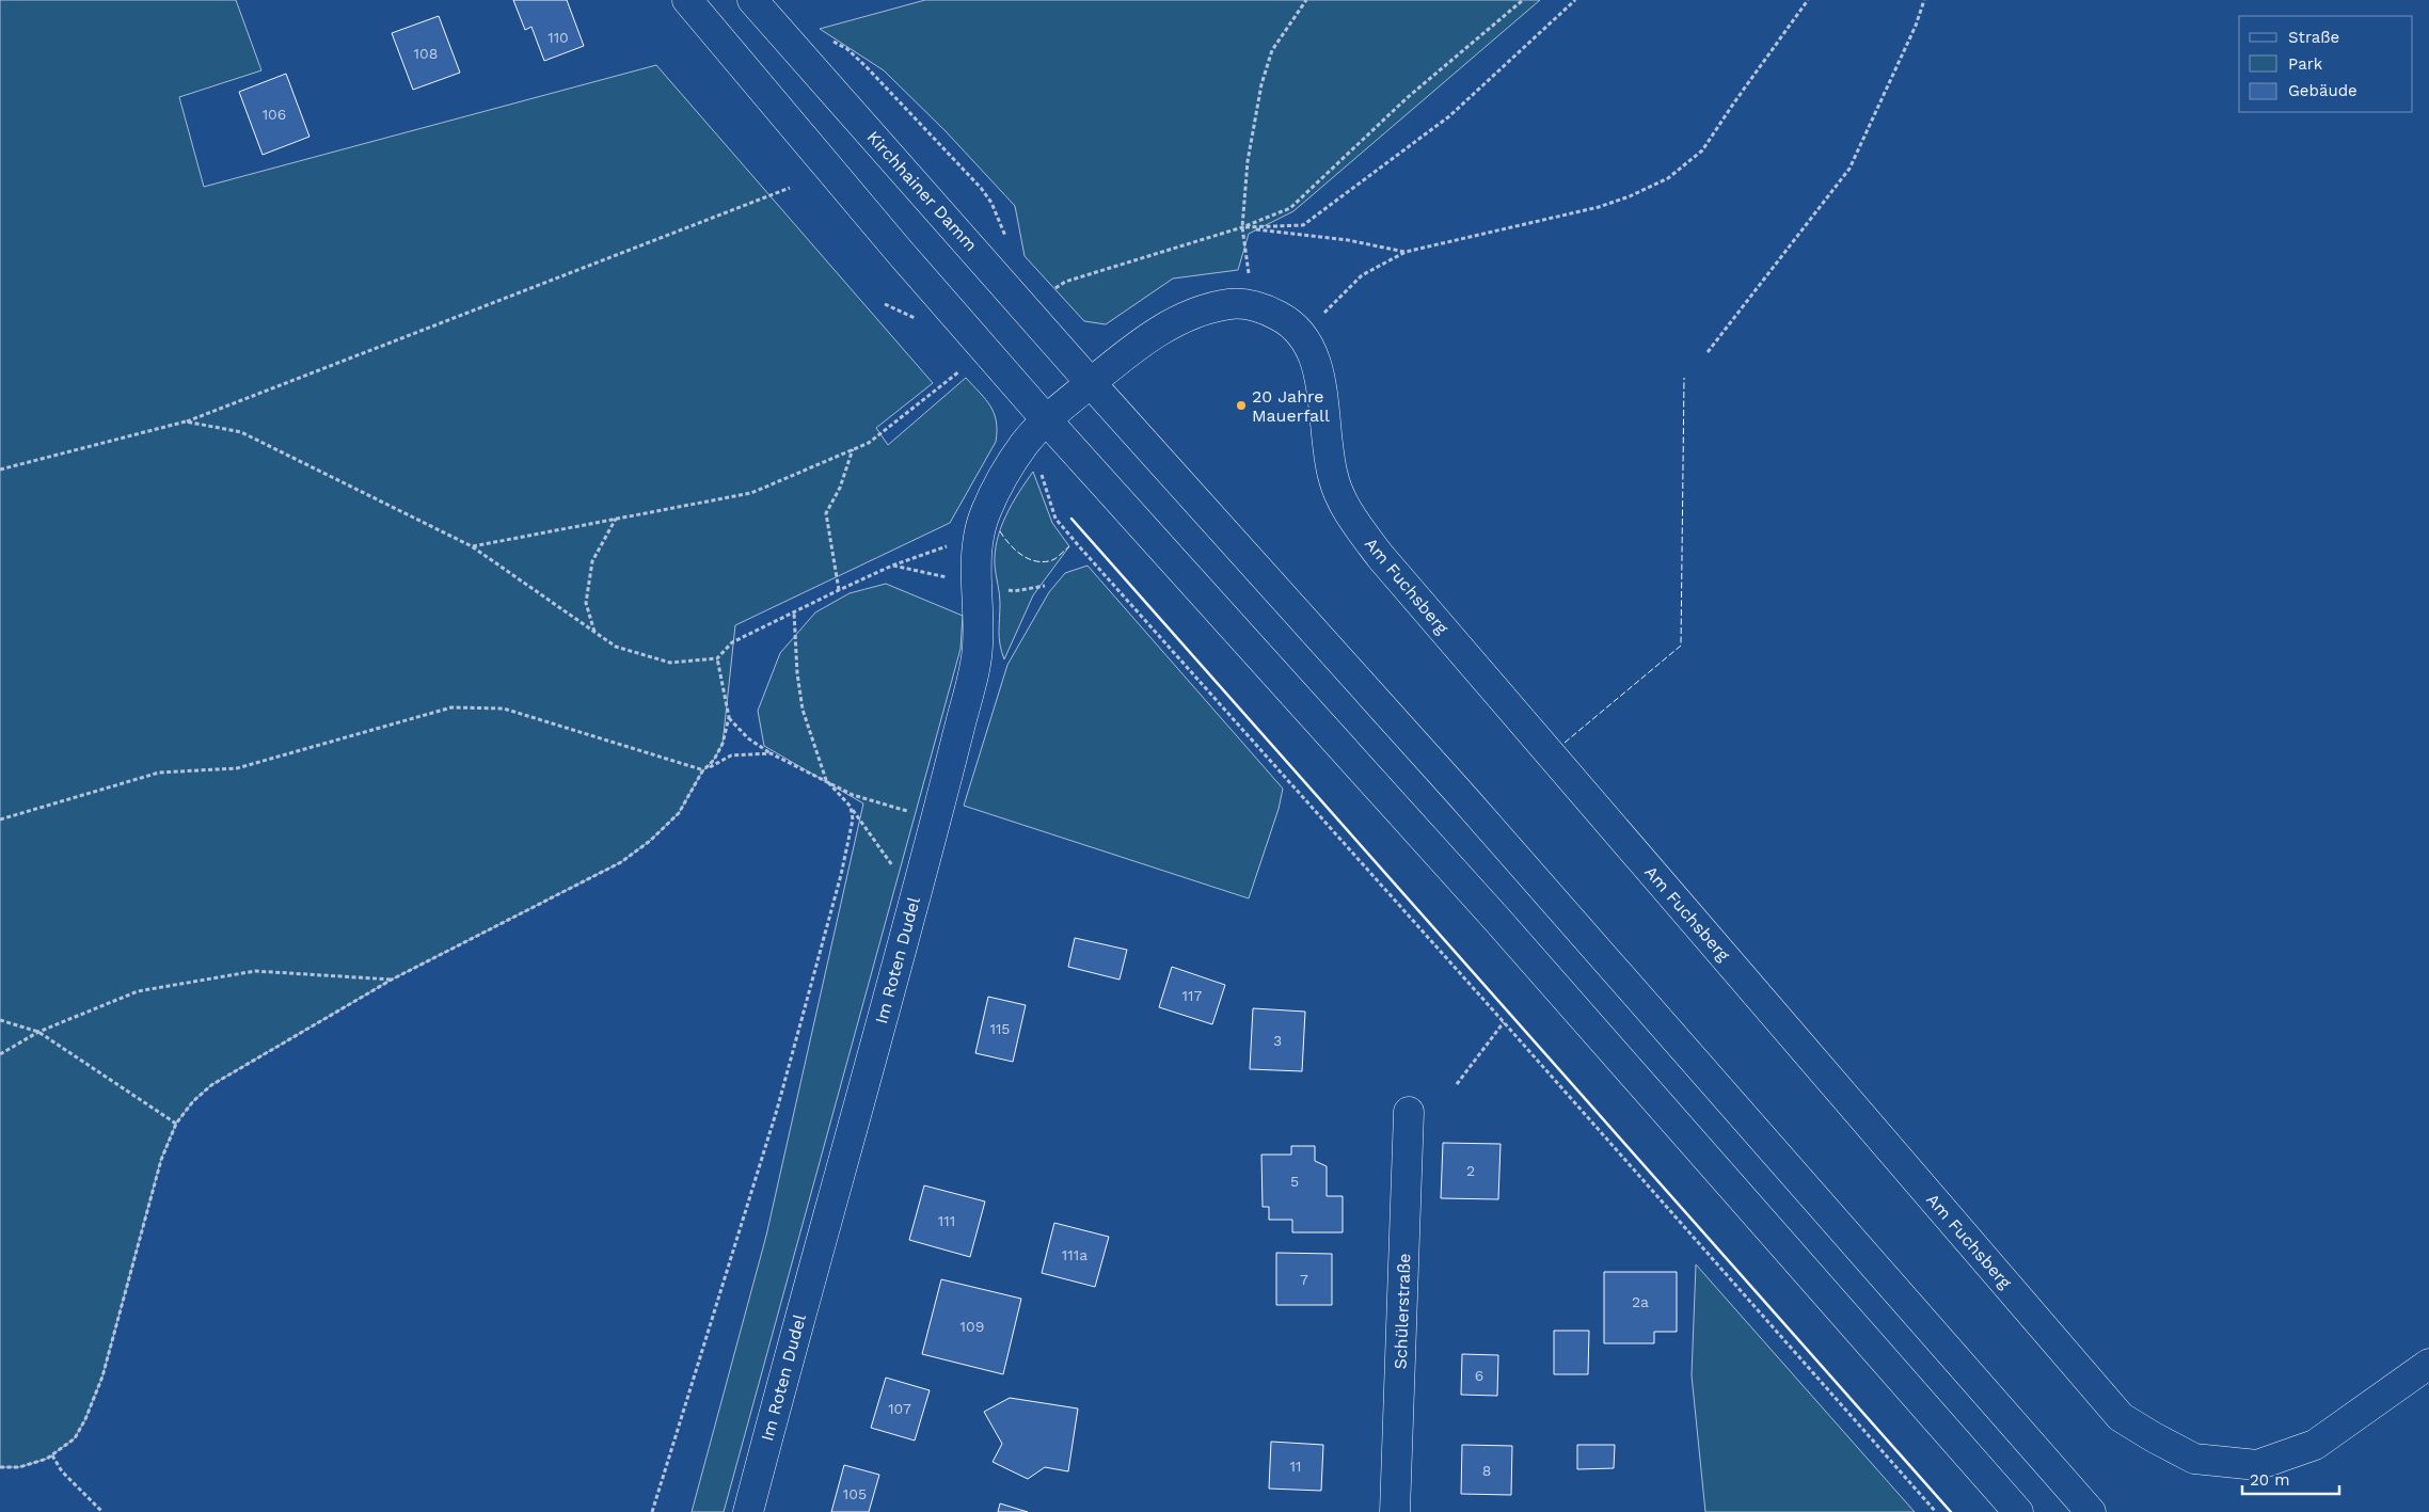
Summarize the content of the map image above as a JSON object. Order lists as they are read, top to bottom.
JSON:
{
  "streets": {
    "main road": [
      "Kirchhainer Damm",
      "Am Fuchsberg",
      "Im Roten Dudel",
      "Schülerstraße"
    ]
  },
  "crossings": [
    ["Kirchhainer Damm", "Am Fuchsberg"],
    ["Am Fuchsberg", "Im Roten Dudel"]
  ],
  "places": ["20 Jahre Mauerfall"],
  "house_numbers": [
    "110",
    "108",
    "106",
    "117",
    "115",
    "3",
    "2",
    "5",
    "111",
    "111a",
    "7",
    "2a",
    "109",
    "6",
    "107",
    "11",
    "8",
    "105"
  ],
  "legend": ["Straße", "Park", "Gebäude"],
  "scale_bar": "20 m"
}
